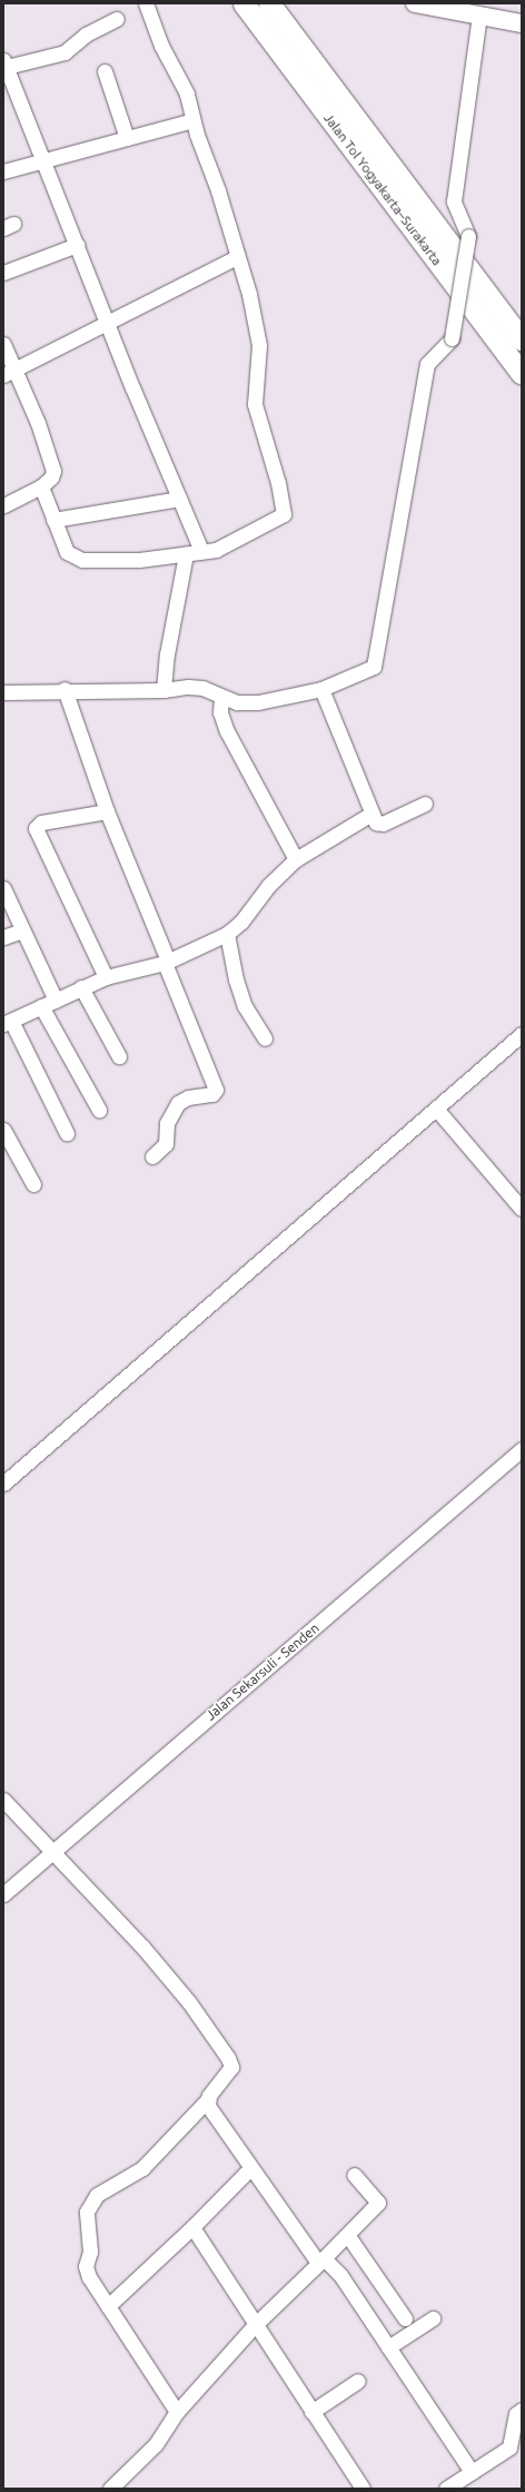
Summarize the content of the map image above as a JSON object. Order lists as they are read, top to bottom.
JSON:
{
  "streets": {
    "highway": ["Jalan Tol Yogyakarta–Surakarta"],
    "street": ["Jalan Sekarsuli - Senden"]
  }
}
